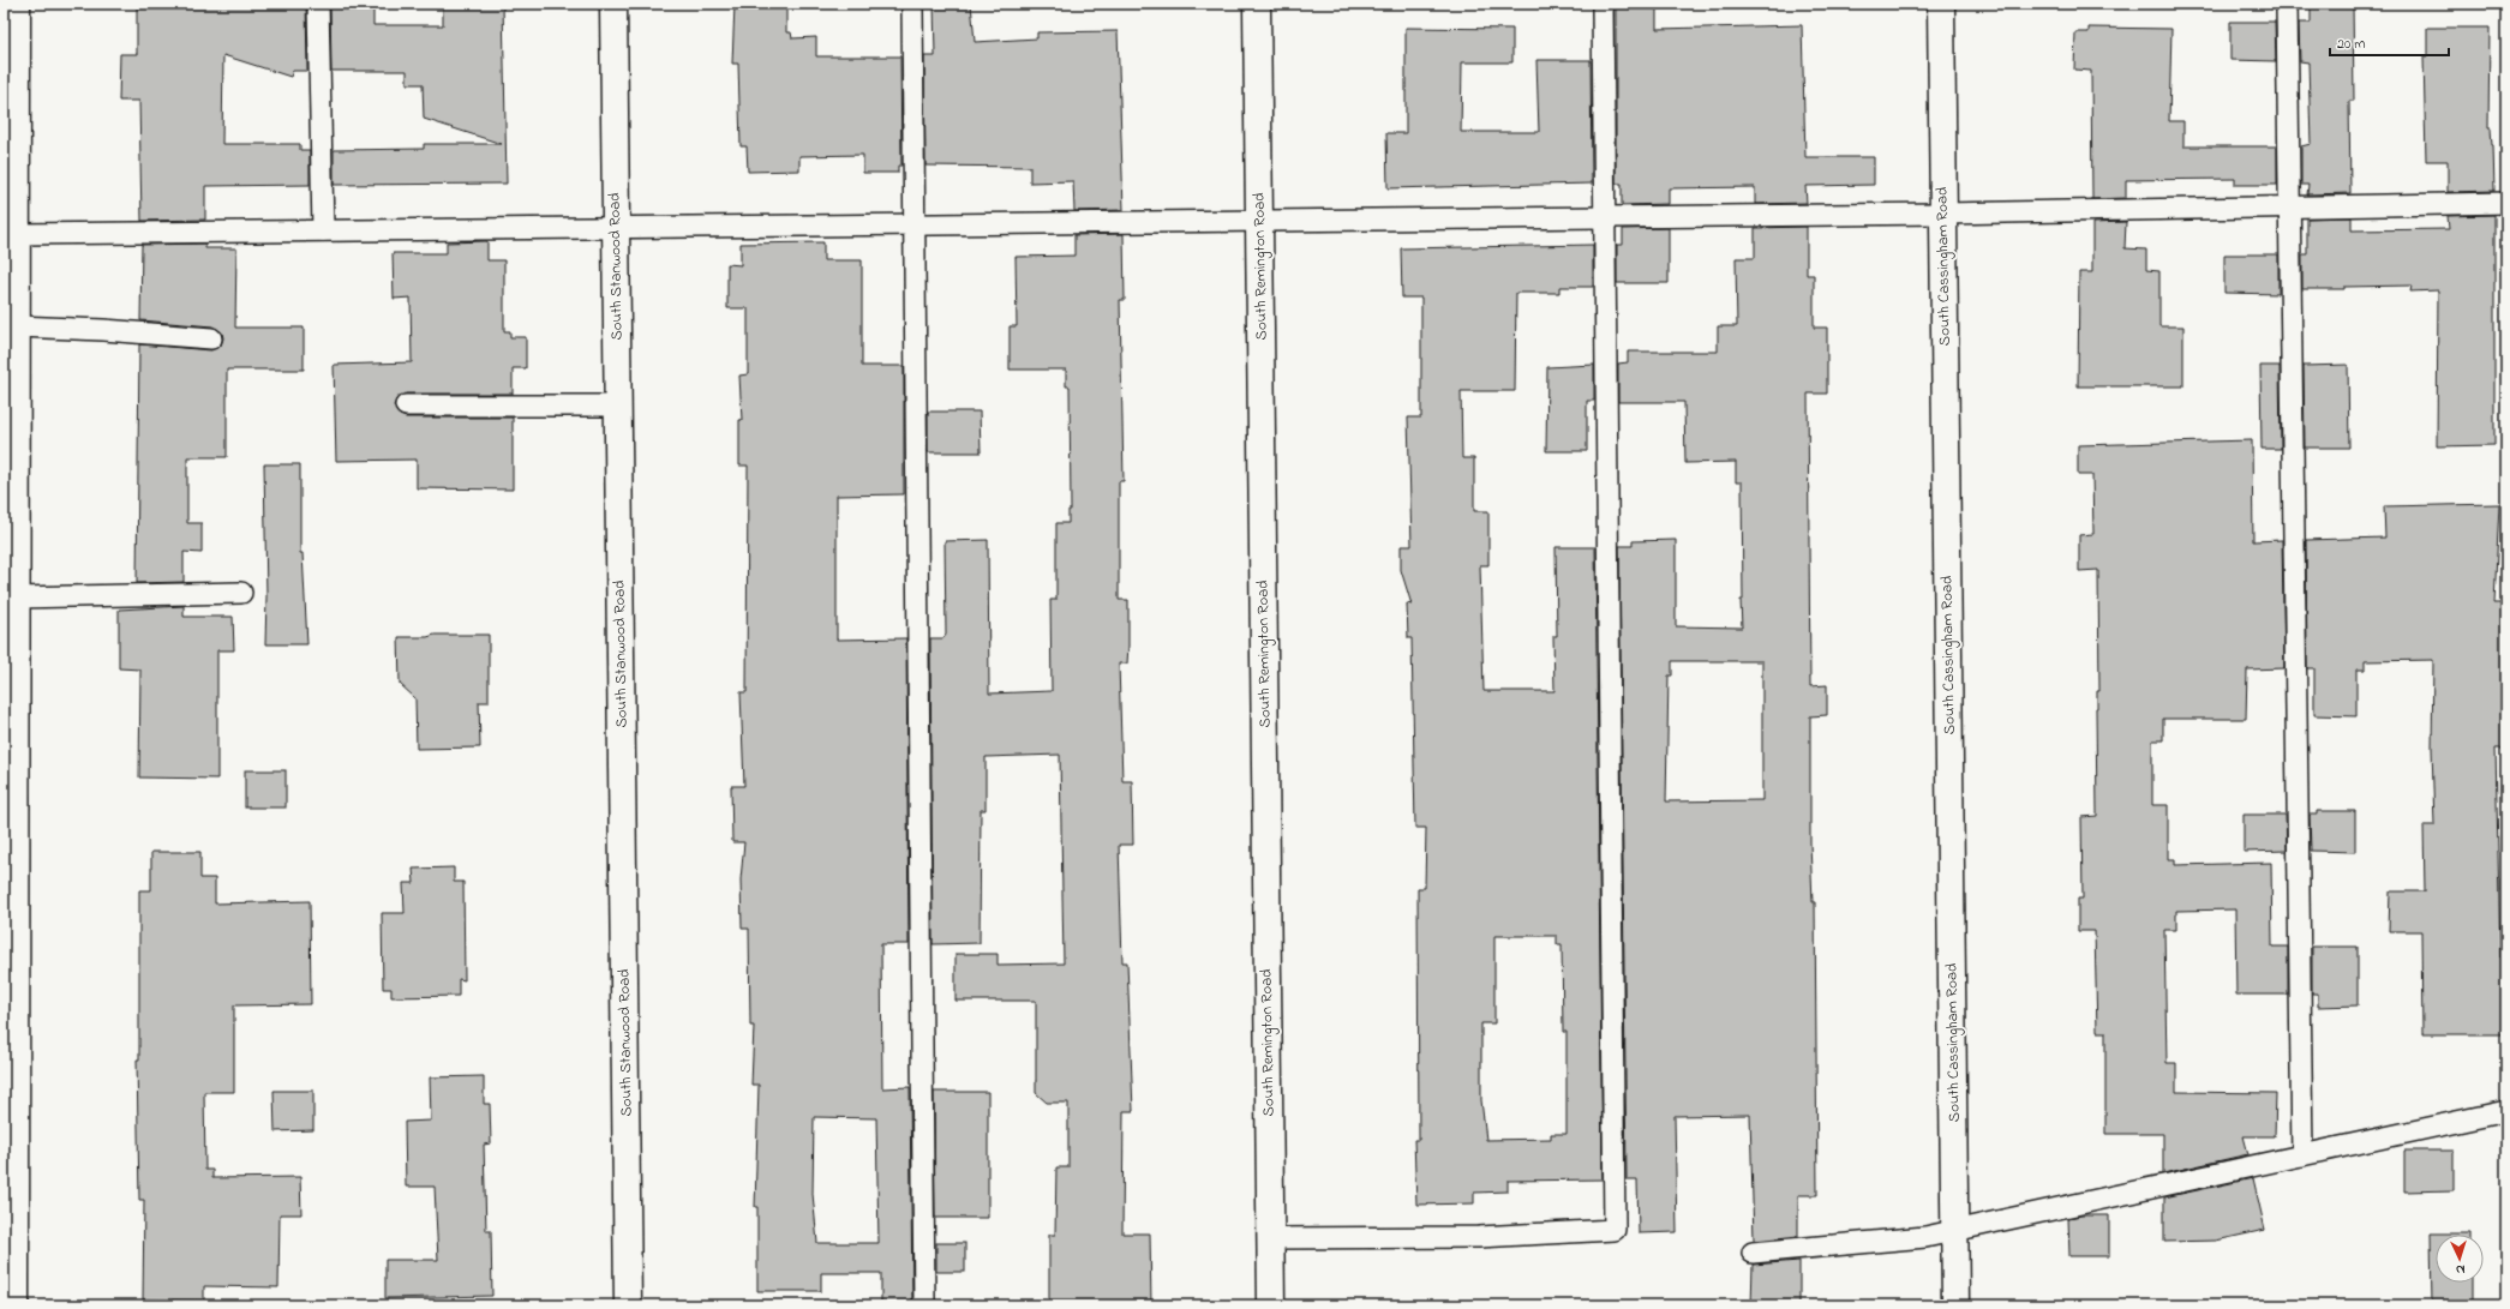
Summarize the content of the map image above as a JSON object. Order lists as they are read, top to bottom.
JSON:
{
  "streets": {
    "street": ["South Stanwood Road", "South Remington Road", "South Cassingham Road"]
  },
  "scale_bar": "20 m",
  "north": "bottom"
}
